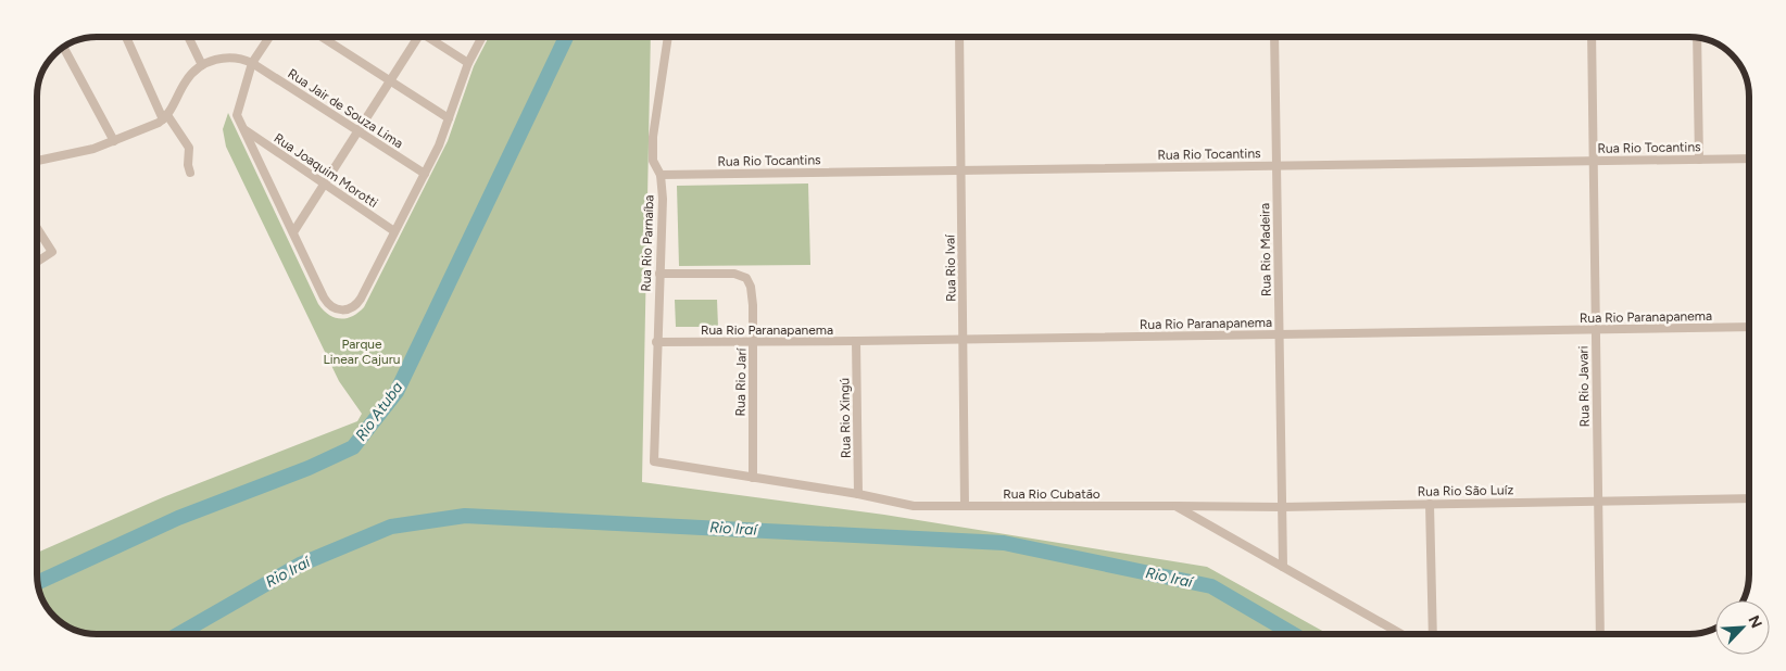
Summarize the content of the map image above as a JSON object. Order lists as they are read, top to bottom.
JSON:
{
  "streets": {
    "street": [
      "Rua Jair de Souza Lima",
      "Rua Rio Tocantins",
      "Rua Joaquim Morotti",
      "Rua Rio Parnaíba",
      "Rua Rio Madeira",
      "Rua Rio Ivaí",
      "Rua Rio Paranapanema",
      "Rua Rio Jarí",
      "Rua Rio Javari",
      "Rua Rio Xingú",
      "Rua Rio São Luíz",
      "Rua Rio Cubatão"
    ]
  },
  "crossings": [
    ["Rua Rio Tocantins", "Rua Rio Parnaíba"],
    ["Rua Rio Tocantins", "Rua Rio Madeira"],
    ["Rua Rio Tocantins", "Rua Rio Ivaí"],
    ["Rua Rio Tocantins", "Rua Rio Javari"],
    ["Rua Rio Parnaíba", "Rua Rio Paranapanema"],
    ["Rua Rio Parnaíba", "Rua Rio Jarí"],
    ["Rua Rio Parnaíba", "Rua Rio Cubatão"],
    ["Rua Rio Madeira", "Rua Rio Paranapanema"],
    ["Rua Rio Madeira", "Rua Rio São Luíz"],
    ["Rua Rio Madeira", "Rua Rio Cubatão"],
    ["Rua Rio Ivaí", "Rua Rio Paranapanema"],
    ["Rua Rio Ivaí", "Rua Rio Cubatão"],
    ["Rua Rio Paranapanema", "Rua Rio Jarí"],
    ["Rua Rio Paranapanema", "Rua Rio Javari"],
    ["Rua Rio Paranapanema", "Rua Rio Xingú"],
    ["Rua Rio Jarí", "Rua Rio Cubatão"],
    ["Rua Rio Javari", "Rua Rio São Luíz"],
    ["Rua Rio Xingú", "Rua Rio Cubatão"],
    ["Rua Rio São Luíz", "Rua Rio Cubatão"]
  ],
  "water": ["Rio Atuba", "Rio Iraí"],
  "parks": ["Parque Linear Cajuru"],
  "north": "top right"
}
